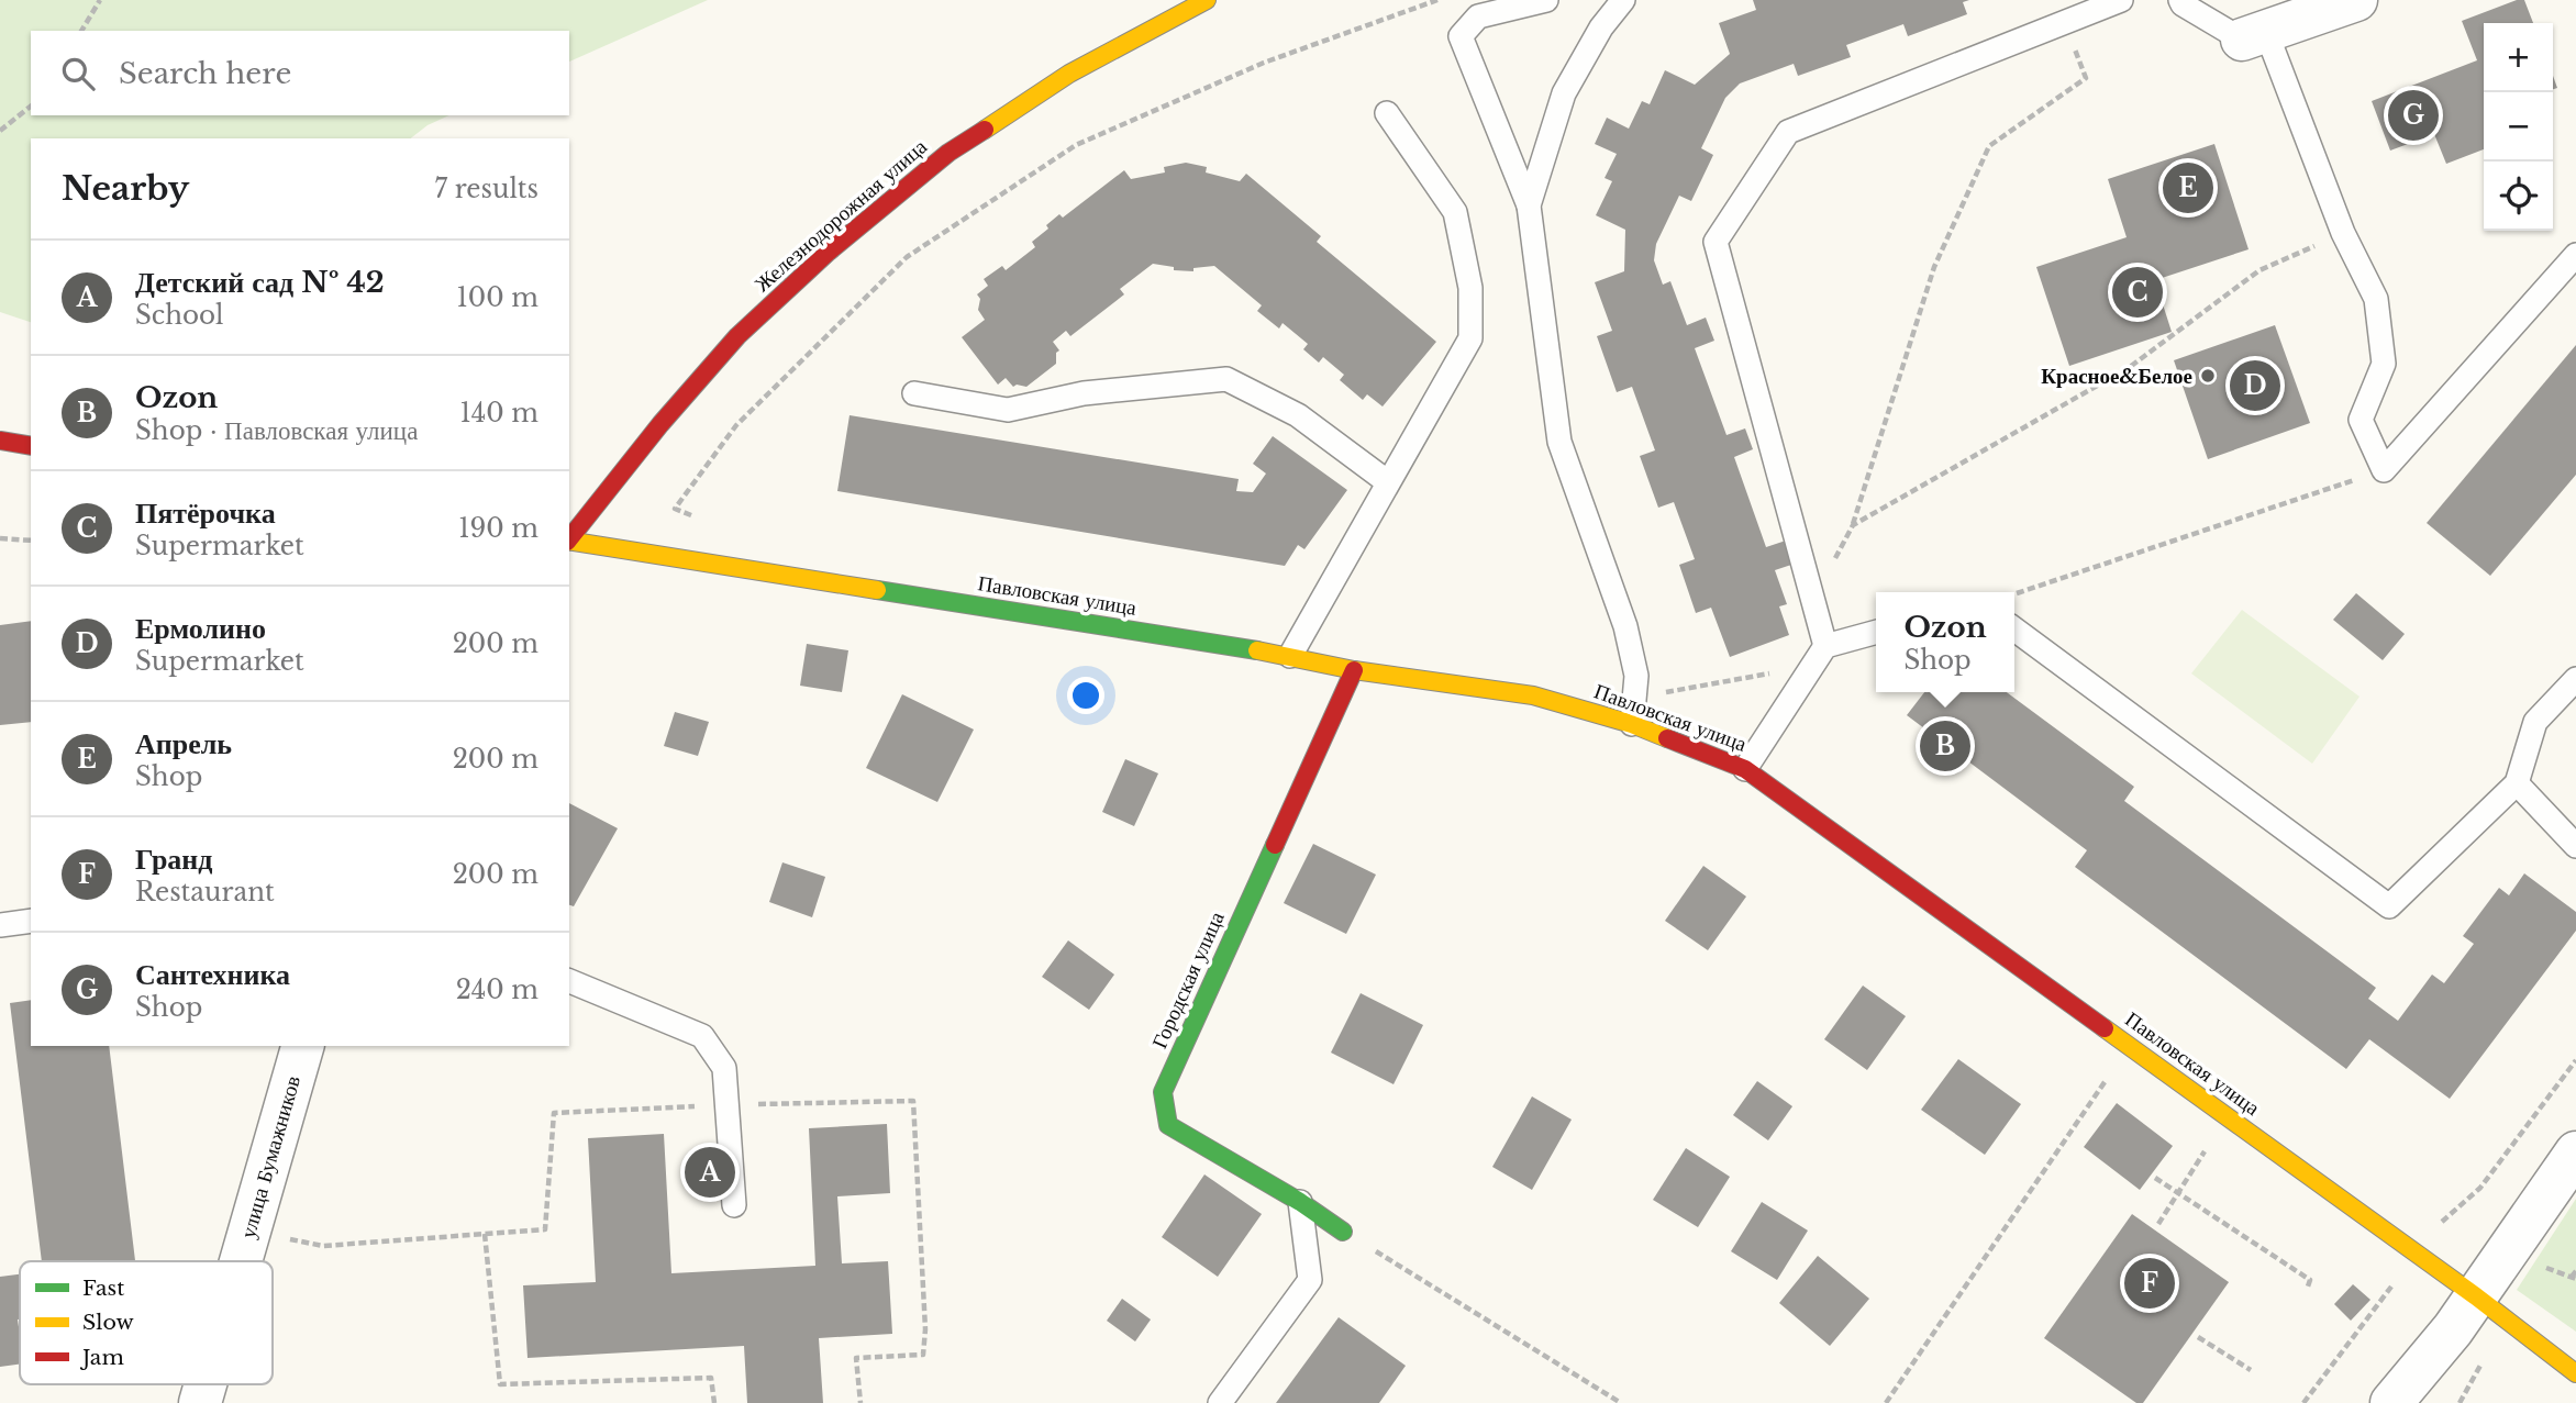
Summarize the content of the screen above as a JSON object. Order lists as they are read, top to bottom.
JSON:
{
  "streets": {
    "street": [
      "Железнодорожная улица",
      "Павловская улица",
      "Городская улица",
      "улица Бумажников"
    ]
  },
  "crossings": [
    ["Павловская улица", "Городская улица"]
  ],
  "places": ["Красное&Белое"],
  "legend": ["Fast", "Slow", "Jam"],
  "page": {
    "map_buttons": ["+", "−"],
    "search": "Search here",
    "pins": [
      "G",
      "E",
      "C",
      "D",
      "B",
      "A",
      "F"
    ],
    "heading": ["Nearby", "7 results"],
    "list": [
      {
        "mark": "A",
        "name": "Детский сад № 42",
        "note": "School",
        "value": "100 m"
      },
      {
        "mark": "B",
        "name": "Ozon",
        "note": "Shop · Павловская улица",
        "value": "140 m"
      },
      {
        "mark": "C",
        "name": "Пятёрочка",
        "note": "Supermarket",
        "value": "190 m"
      },
      {
        "mark": "D",
        "name": "Ермолино",
        "note": "Supermarket",
        "value": "200 m"
      },
      {
        "mark": "E",
        "name": "Апрель",
        "note": "Shop",
        "value": "200 m"
      },
      {
        "mark": "F",
        "name": "Гранд",
        "note": "Restaurant",
        "value": "200 m"
      },
      {
        "mark": "G",
        "name": "Сантехника",
        "note": "Shop",
        "value": "240 m"
      }
    ],
    "popup": ["Ozon", "Shop"]
  }
}
